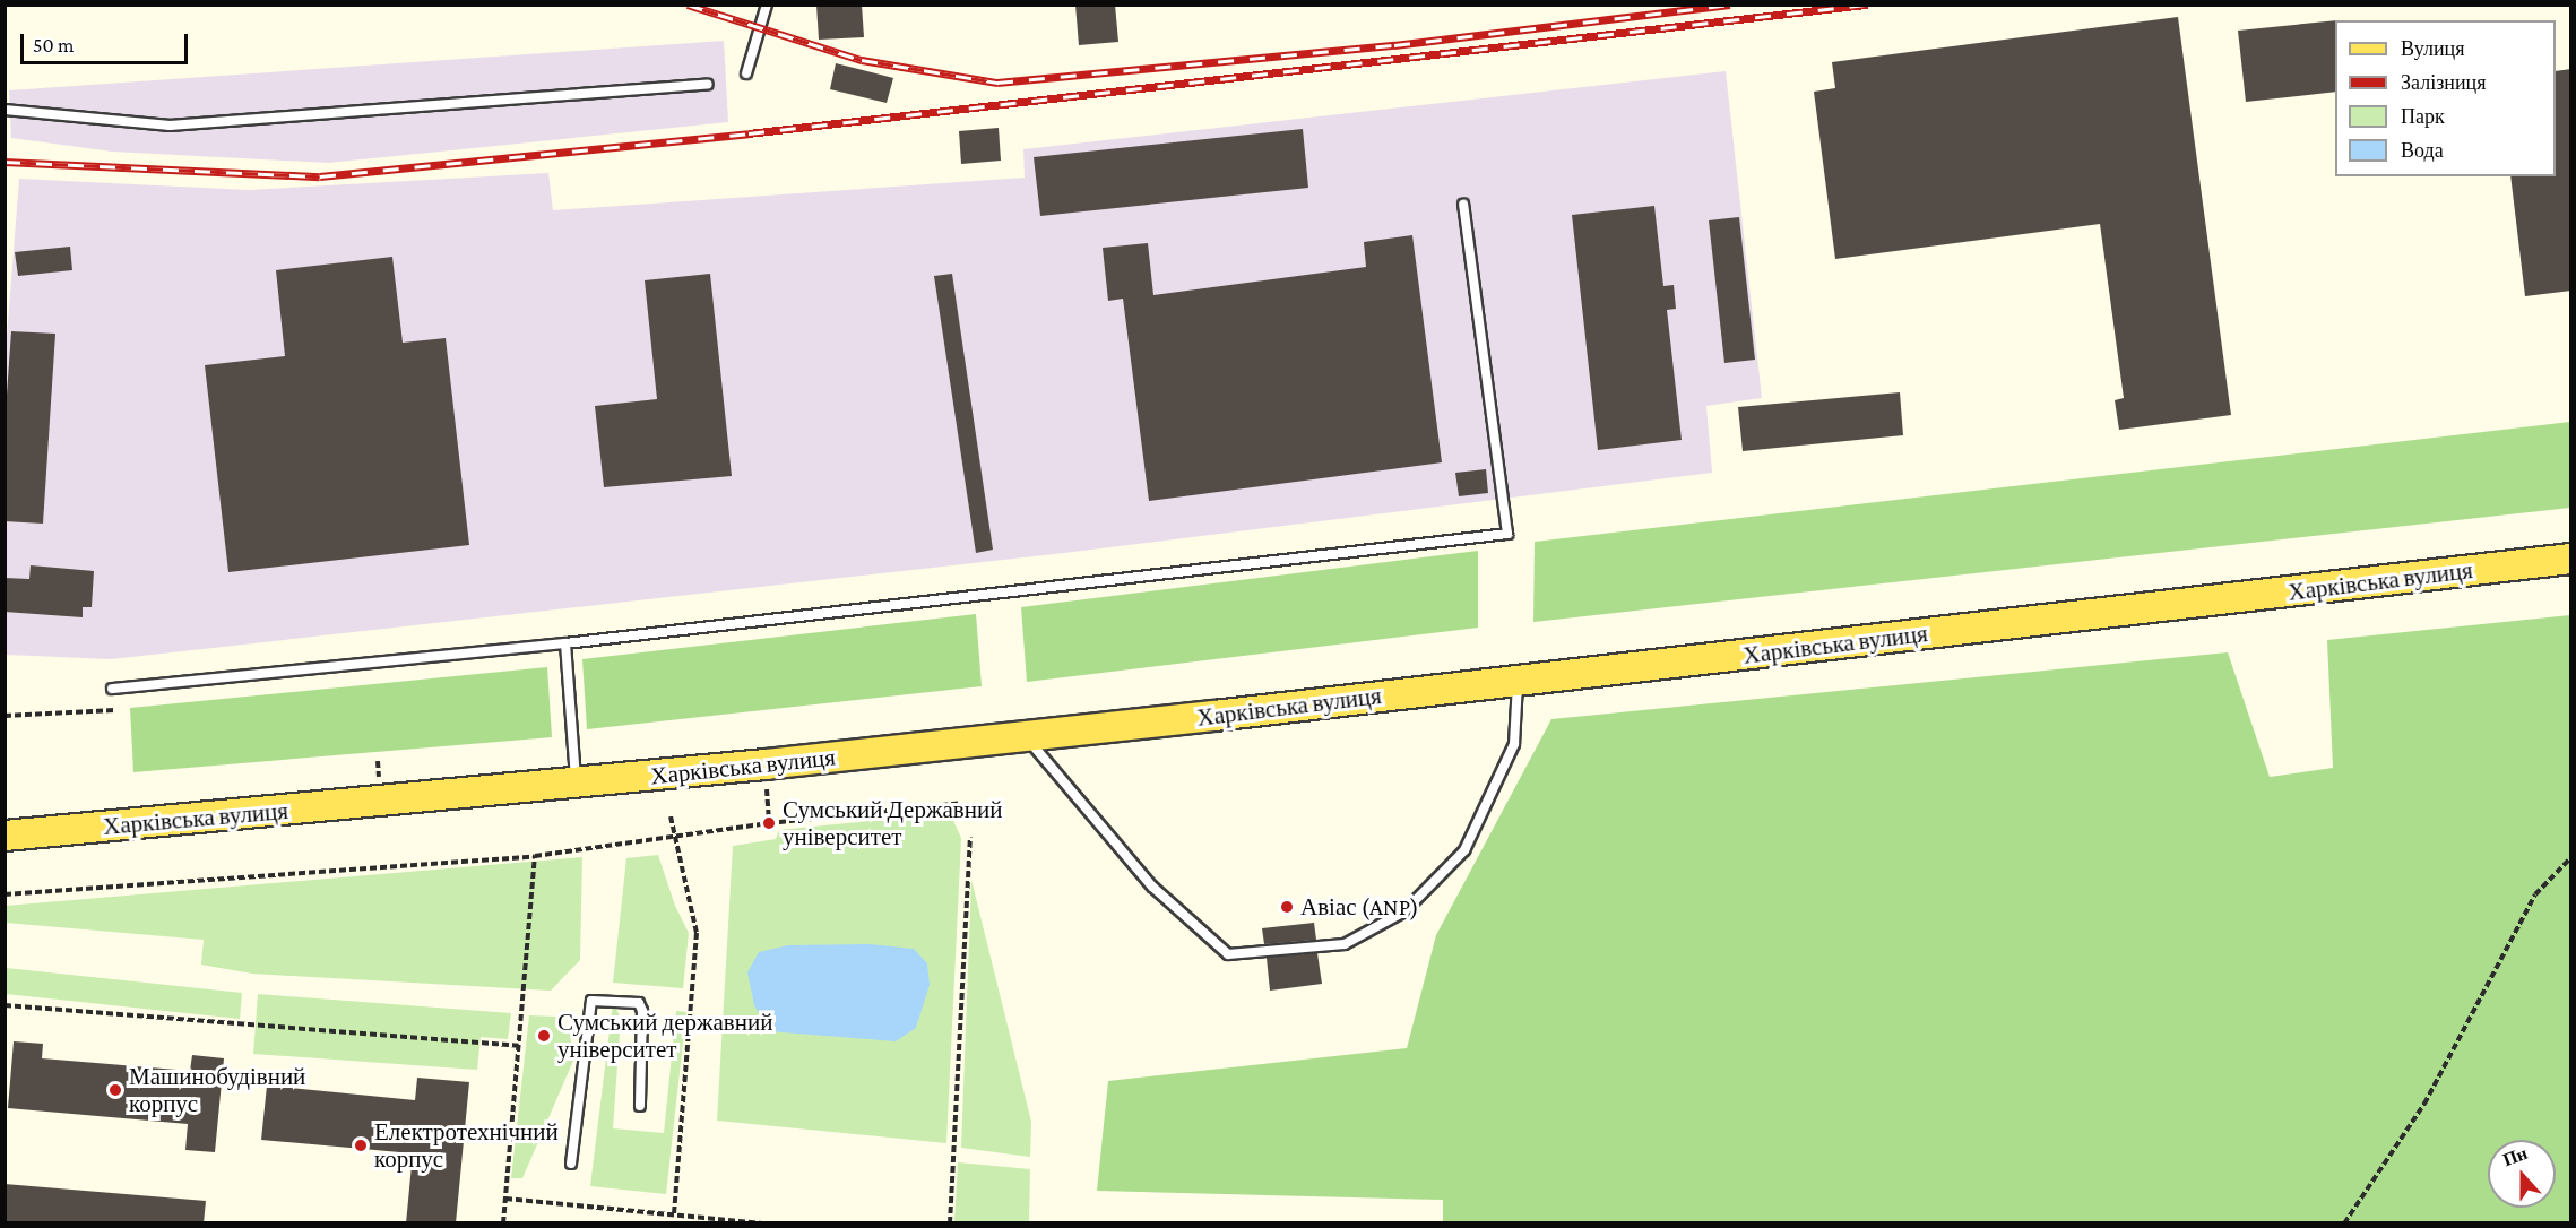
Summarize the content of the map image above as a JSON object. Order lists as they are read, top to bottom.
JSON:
{
  "streets": {
    "main road": ["Харківська вулиця"]
  },
  "places": [
    "Сумський Державний університет",
    "Авіас (ANP)",
    "Сумський державний університет",
    "Машинобудівний корпус",
    "Електротехнічний корпус"
  ],
  "legend": [
    "Вулиця",
    "Залізниця",
    "Парк",
    "Вода"
  ],
  "scale_bar": "50 m",
  "north": "top"
}
